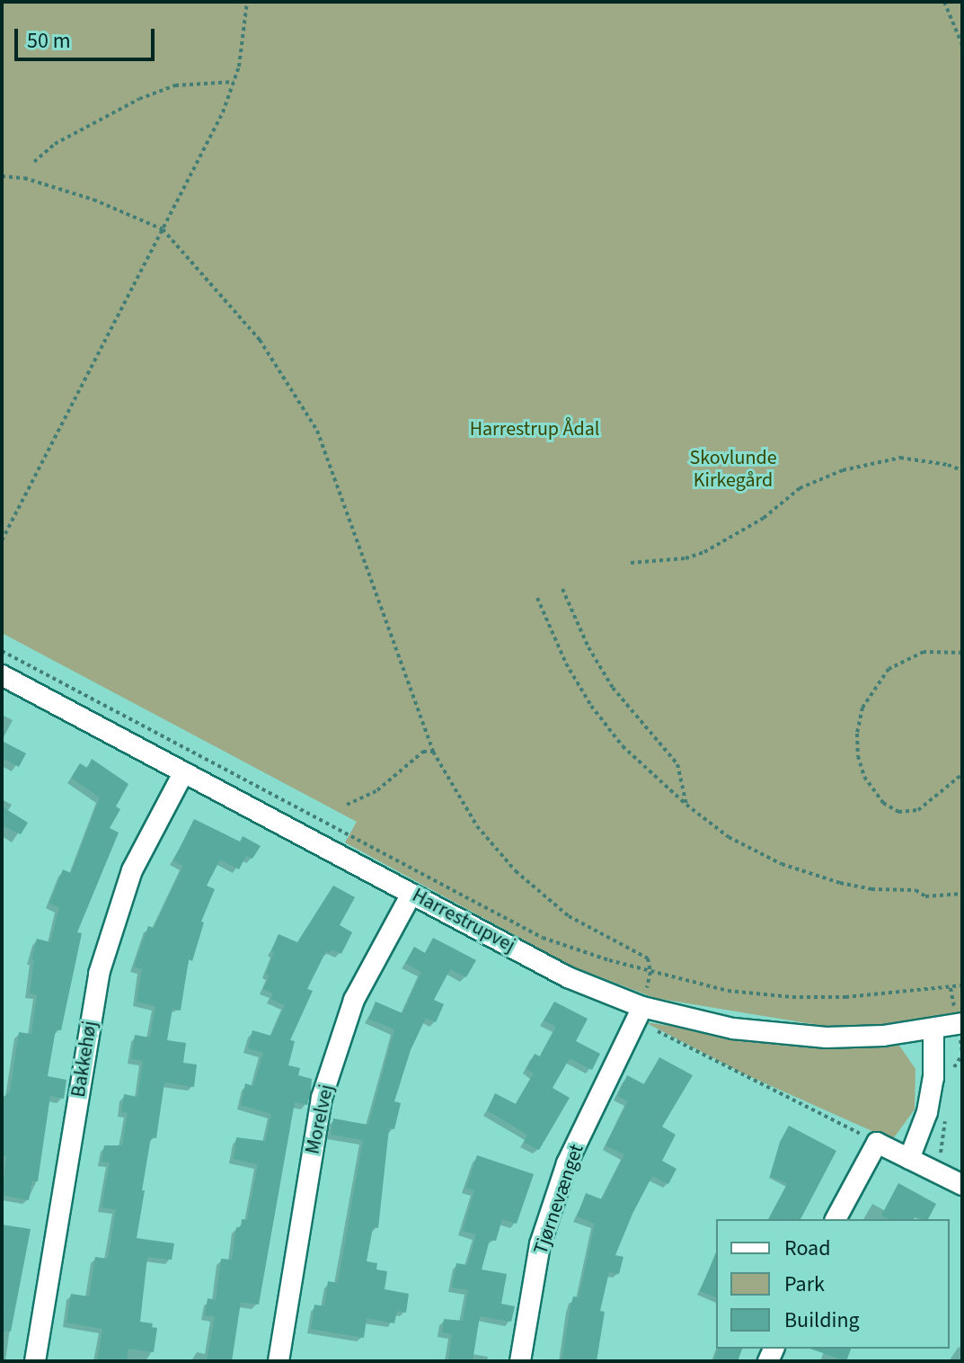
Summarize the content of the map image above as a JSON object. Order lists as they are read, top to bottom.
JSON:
{
  "streets": {
    "street": [
      "Harrestrupvej",
      "Bakkehøj",
      "Morelvej",
      "Tjørnevænget"
    ]
  },
  "crossings": [
    ["Harrestrupvej", "Bakkehøj"],
    ["Harrestrupvej", "Morelvej"],
    ["Harrestrupvej", "Tjørnevænget"]
  ],
  "parks": ["Harrestrup Ådal", "Skovlunde Kirkegård"],
  "legend": ["Road", "Park", "Building"],
  "scale_bar": "50 m"
}
